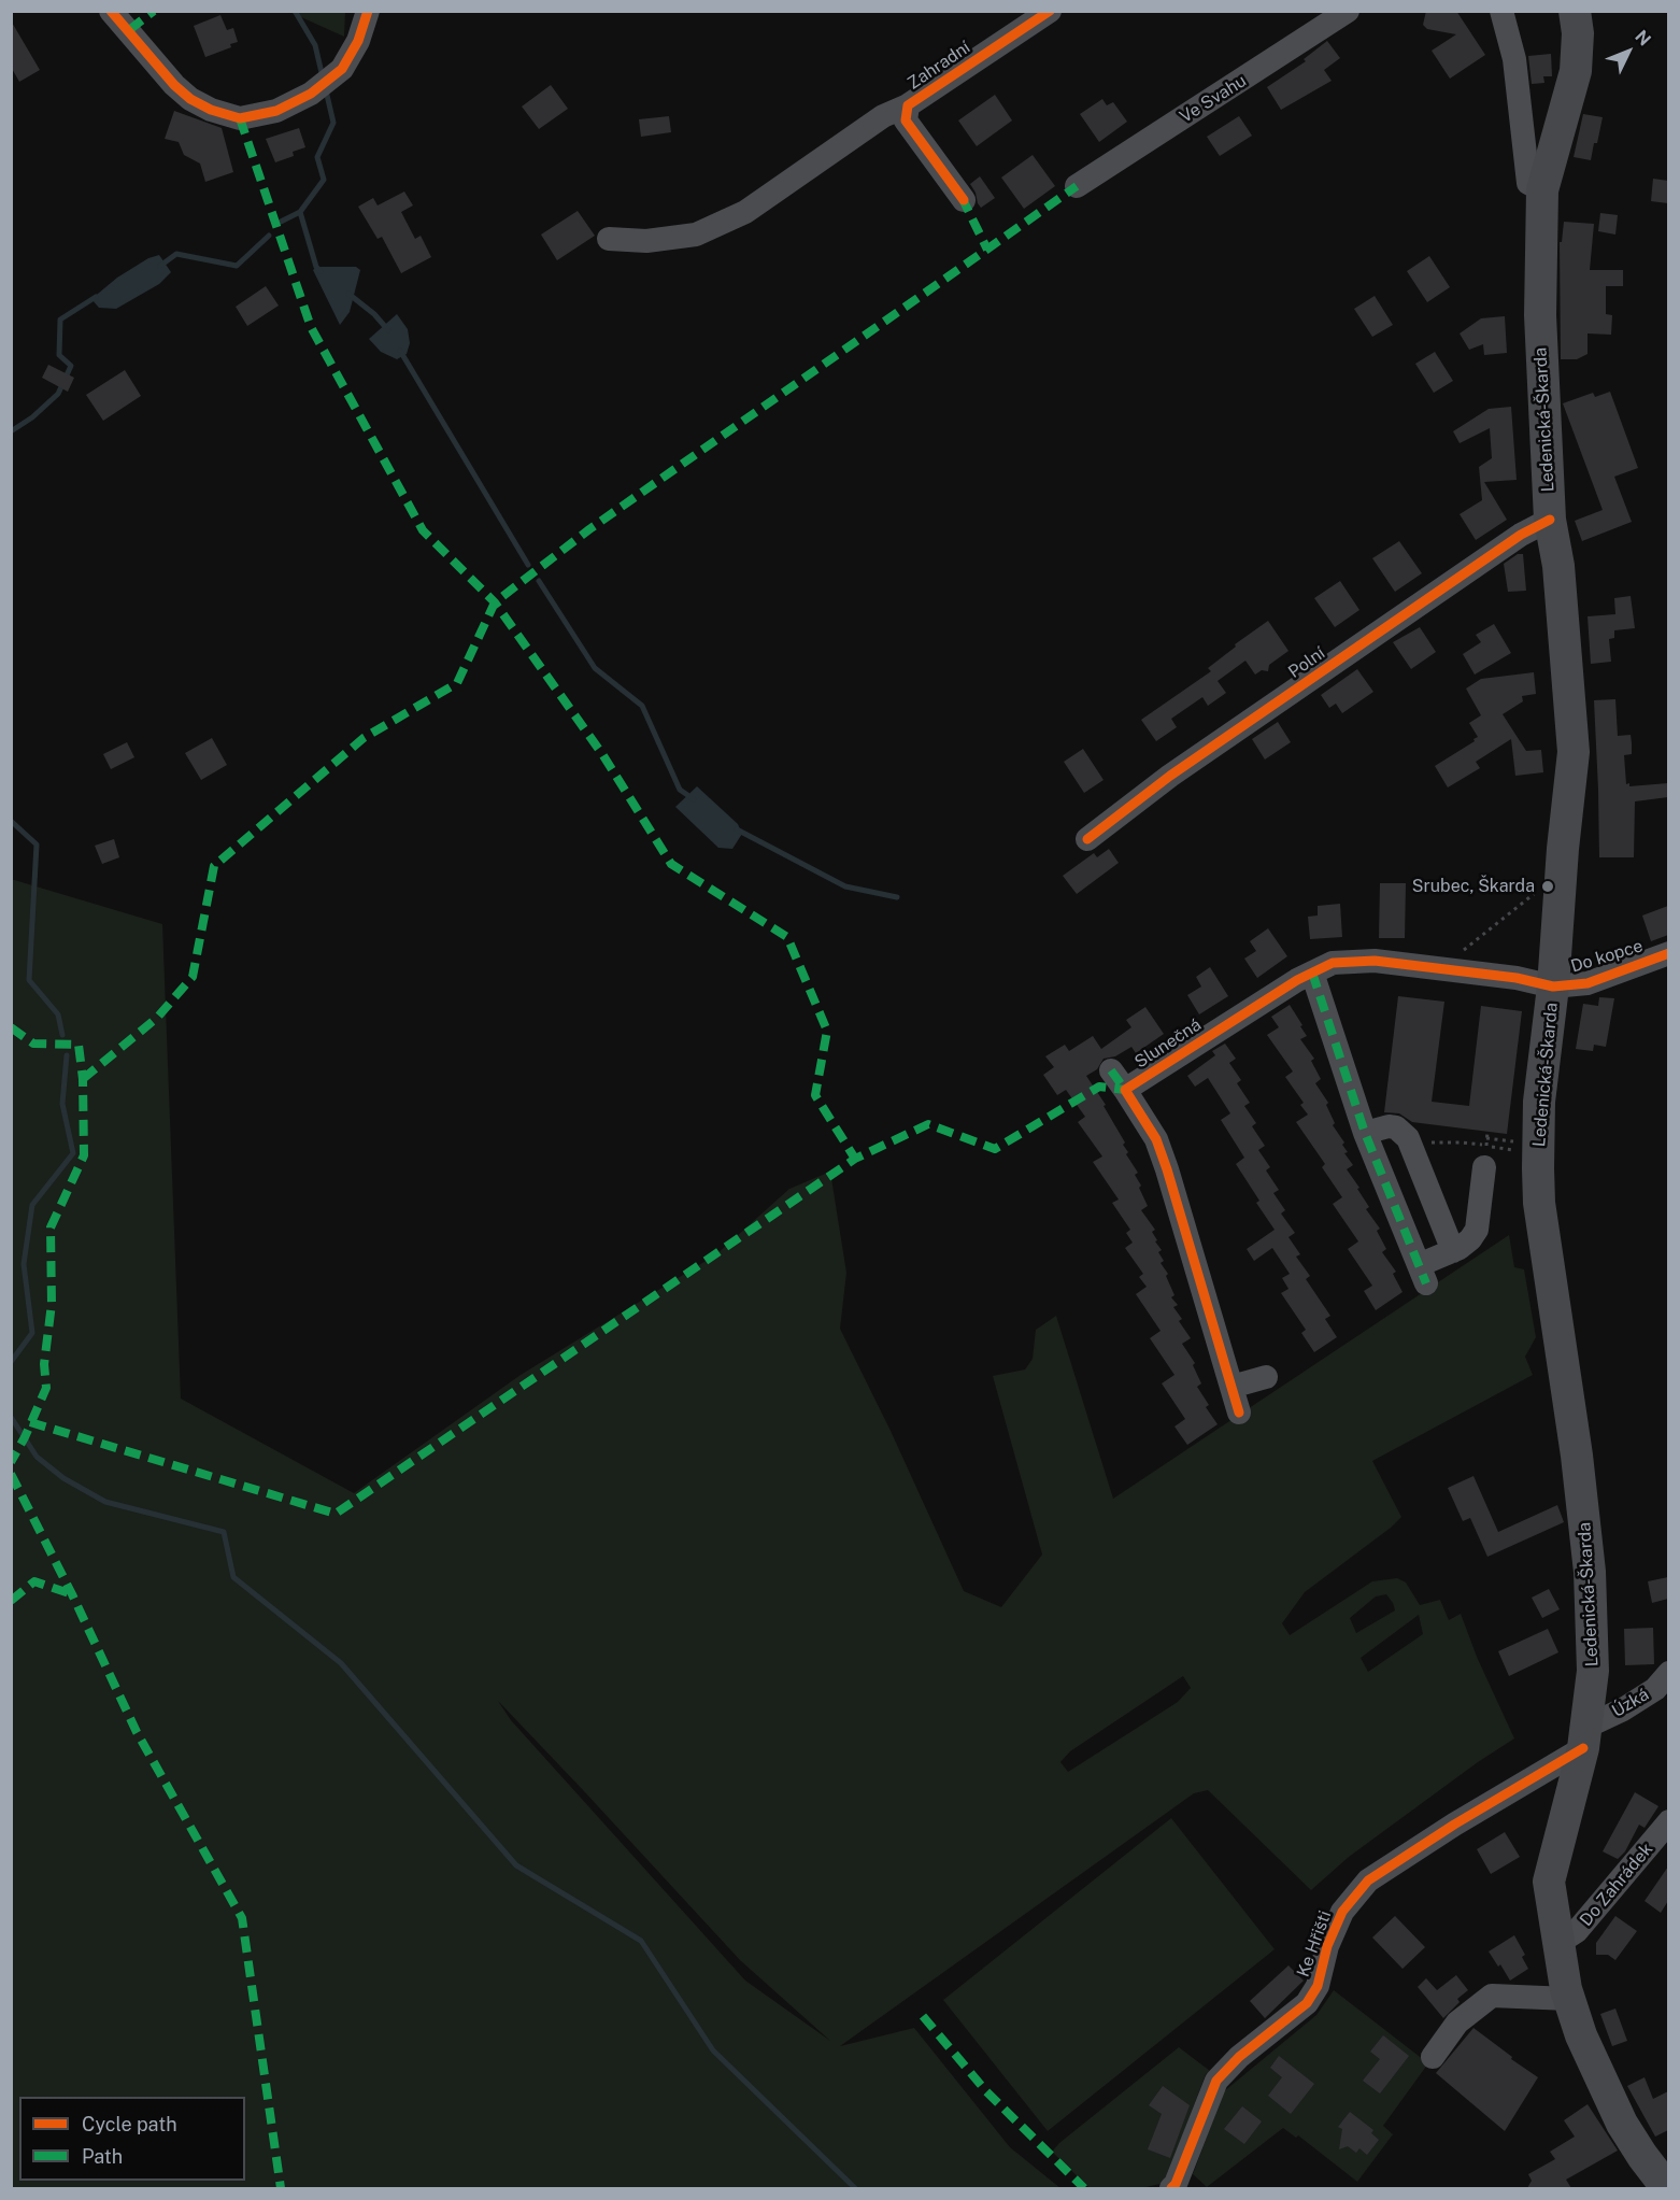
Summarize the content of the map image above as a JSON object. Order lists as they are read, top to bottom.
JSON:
{
  "streets": {
    "main road": ["Ledenická-Škarda"],
    "street": [
      "Zahradní",
      "Ve Svahu",
      "Polní",
      "Do kopce",
      "Slunečná",
      "Úzká",
      "Do Zahrádek",
      "Ke Hřišti"
    ]
  },
  "crossings": [
    ["Ledenická-Škarda", "Polní"],
    ["Ledenická-Škarda", "Do kopce"],
    ["Ledenická-Škarda", "Slunečná"],
    ["Ledenická-Škarda", "Úzká"],
    ["Ledenická-Škarda", "Do Zahrádek"],
    ["Ledenická-Škarda", "Ke Hřišti"],
    ["Do kopce", "Slunečná"],
    ["Úzká", "Ke Hřišti"]
  ],
  "places": ["Srubec, Škarda"],
  "legend": ["Cycle path", "Path"],
  "north": "top right"
}
